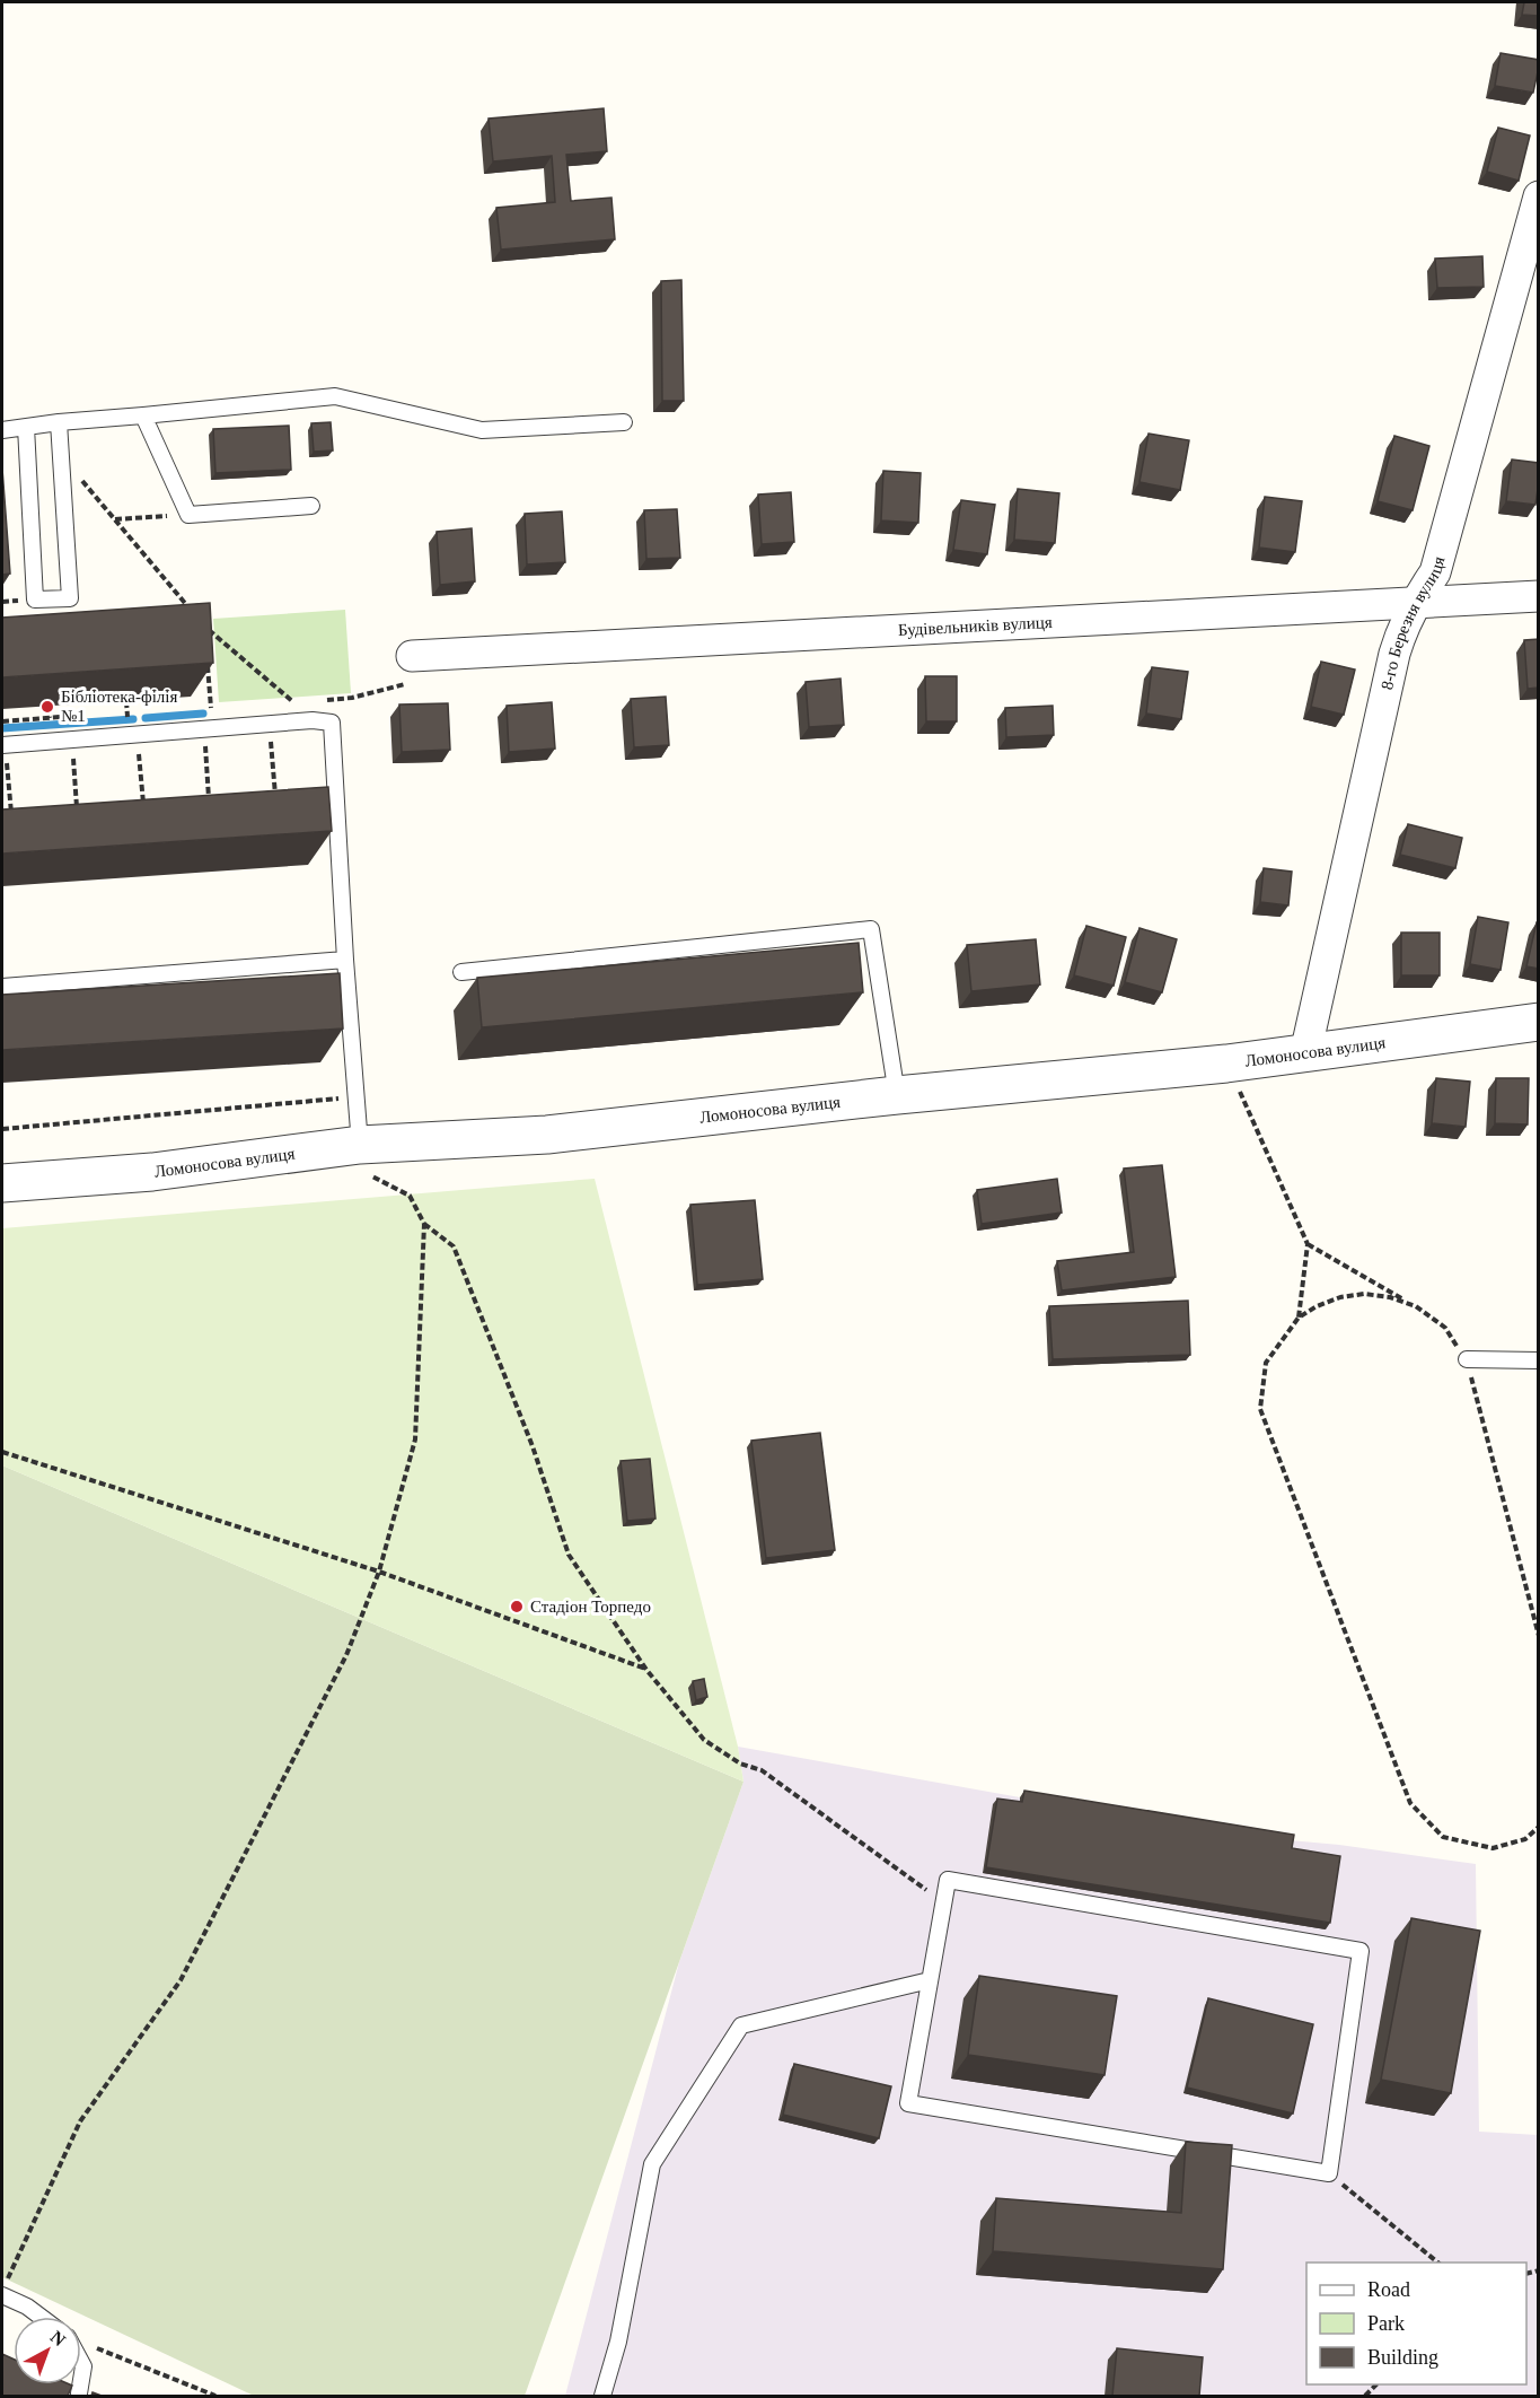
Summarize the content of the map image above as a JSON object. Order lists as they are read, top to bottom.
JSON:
{
  "streets": {
    "street": ["8-го Березня вулиця", "Будівельників вулиця", "Ломоносова вулиця"]
  },
  "crossings": [
    ["8-го Березня вулиця", "Будівельників вулиця"],
    ["8-го Березня вулиця", "Ломоносова вулиця"]
  ],
  "places": ["Бібліотека-філія №1", "Стадіон Торпедо"],
  "legend": ["Road", "Park", "Building"],
  "north": "top right"
}
